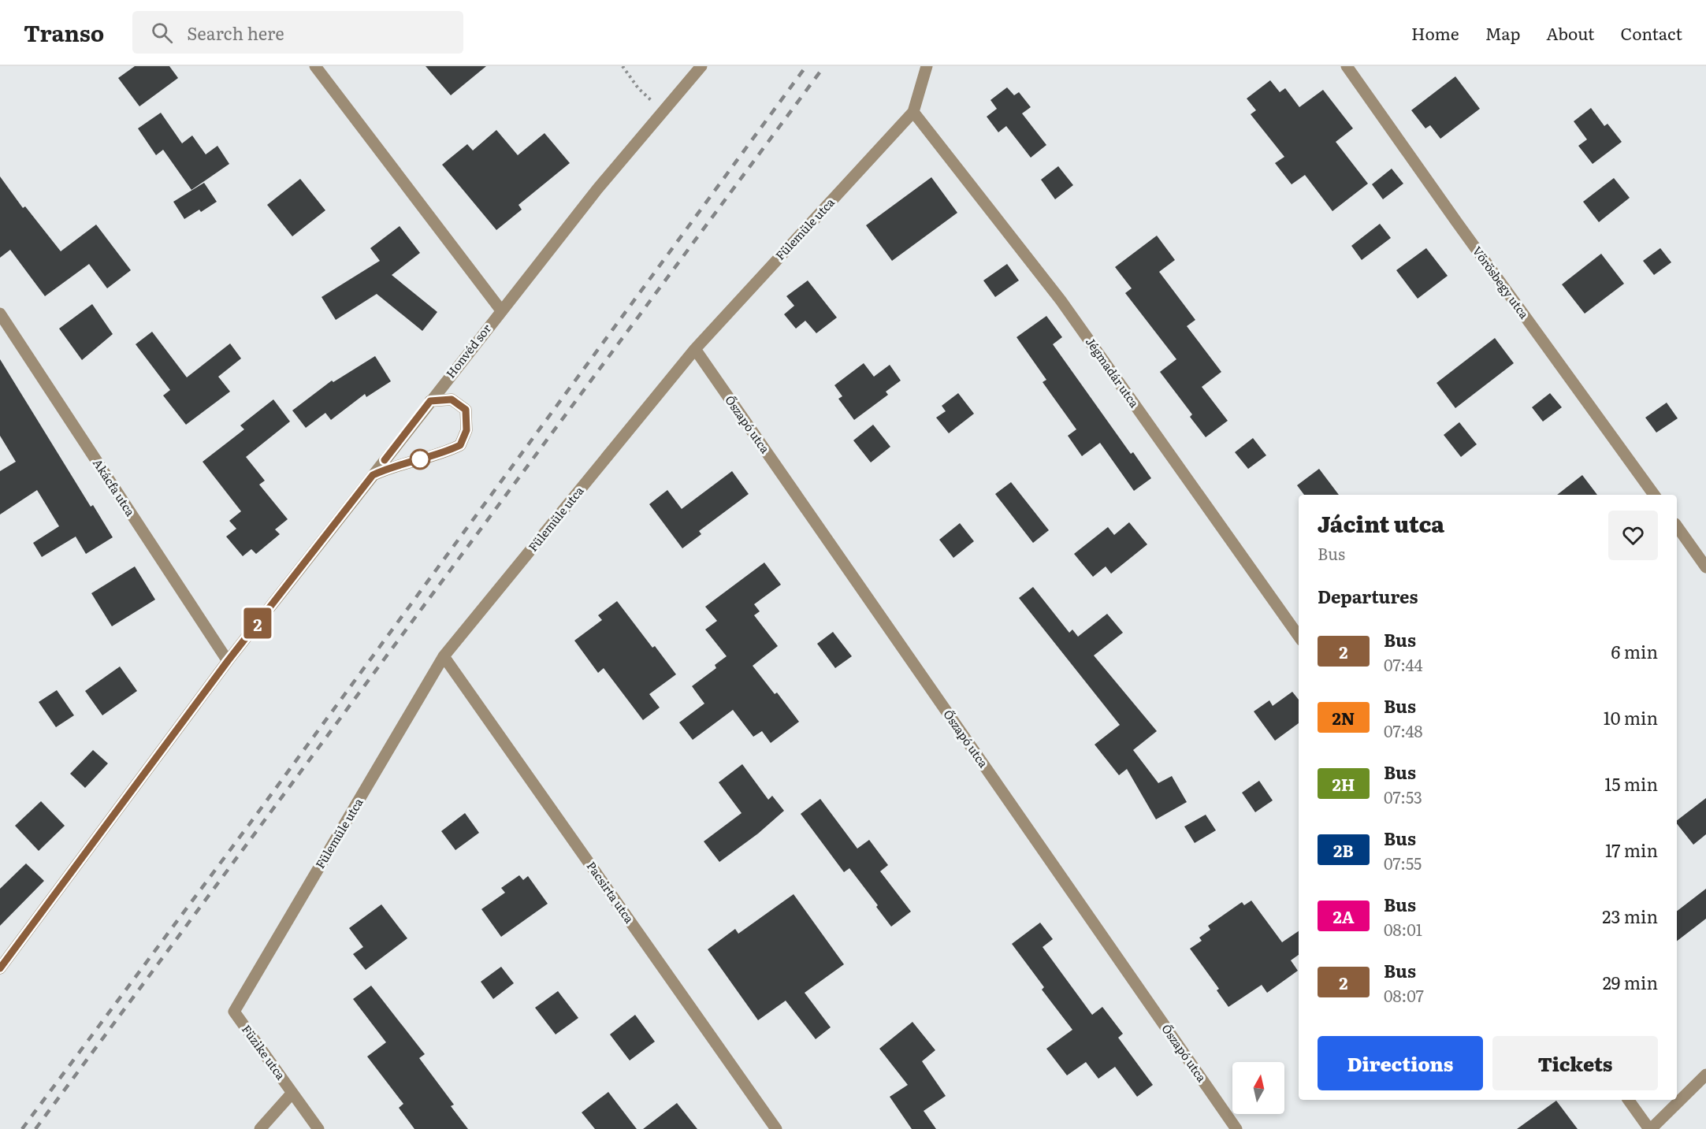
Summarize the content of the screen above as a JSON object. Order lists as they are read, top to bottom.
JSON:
{
  "streets": {
    "street": [
      "Fülemüle utca",
      "Vörösbegy utca",
      "Honvéd sor",
      "Jégmadár utca",
      "Őszapó utca",
      "Akácfa utca",
      "Pacsirta utca",
      "Füzike utca"
    ]
  },
  "crossings": [
    ["Fülemüle utca", "Jégmadár utca"],
    ["Fülemüle utca", "Őszapó utca"],
    ["Fülemüle utca", "Pacsirta utca"],
    ["Fülemüle utca", "Füzike utca"],
    ["Honvéd sor", "Akácfa utca"]
  ],
  "lines": ["bus line 2"],
  "north": "top",
  "page": {
    "header": "Transo",
    "search": "Search here",
    "nav": [
      "Home",
      "Map",
      "About",
      "Contact"
    ],
    "on_map": "2",
    "heading": [
      ["Jácint utca", "Bus"],
      "Departures"
    ],
    "list": [
      {
        "mark": "2",
        "name": "Bus",
        "note": "07:44",
        "value": "6 min"
      },
      {
        "mark": "2N",
        "name": "Bus",
        "note": "07:48",
        "value": "10 min"
      },
      {
        "mark": "2H",
        "name": "Bus",
        "note": "07:53",
        "value": "15 min"
      },
      {
        "mark": "2B",
        "name": "Bus",
        "note": "07:55",
        "value": "17 min"
      },
      {
        "mark": "2A",
        "name": "Bus",
        "note": "08:01",
        "value": "23 min"
      },
      {
        "mark": "2",
        "name": "Bus",
        "note": "08:07",
        "value": "29 min"
      }
    ],
    "buttons": ["Directions", "Tickets"]
  }
}
